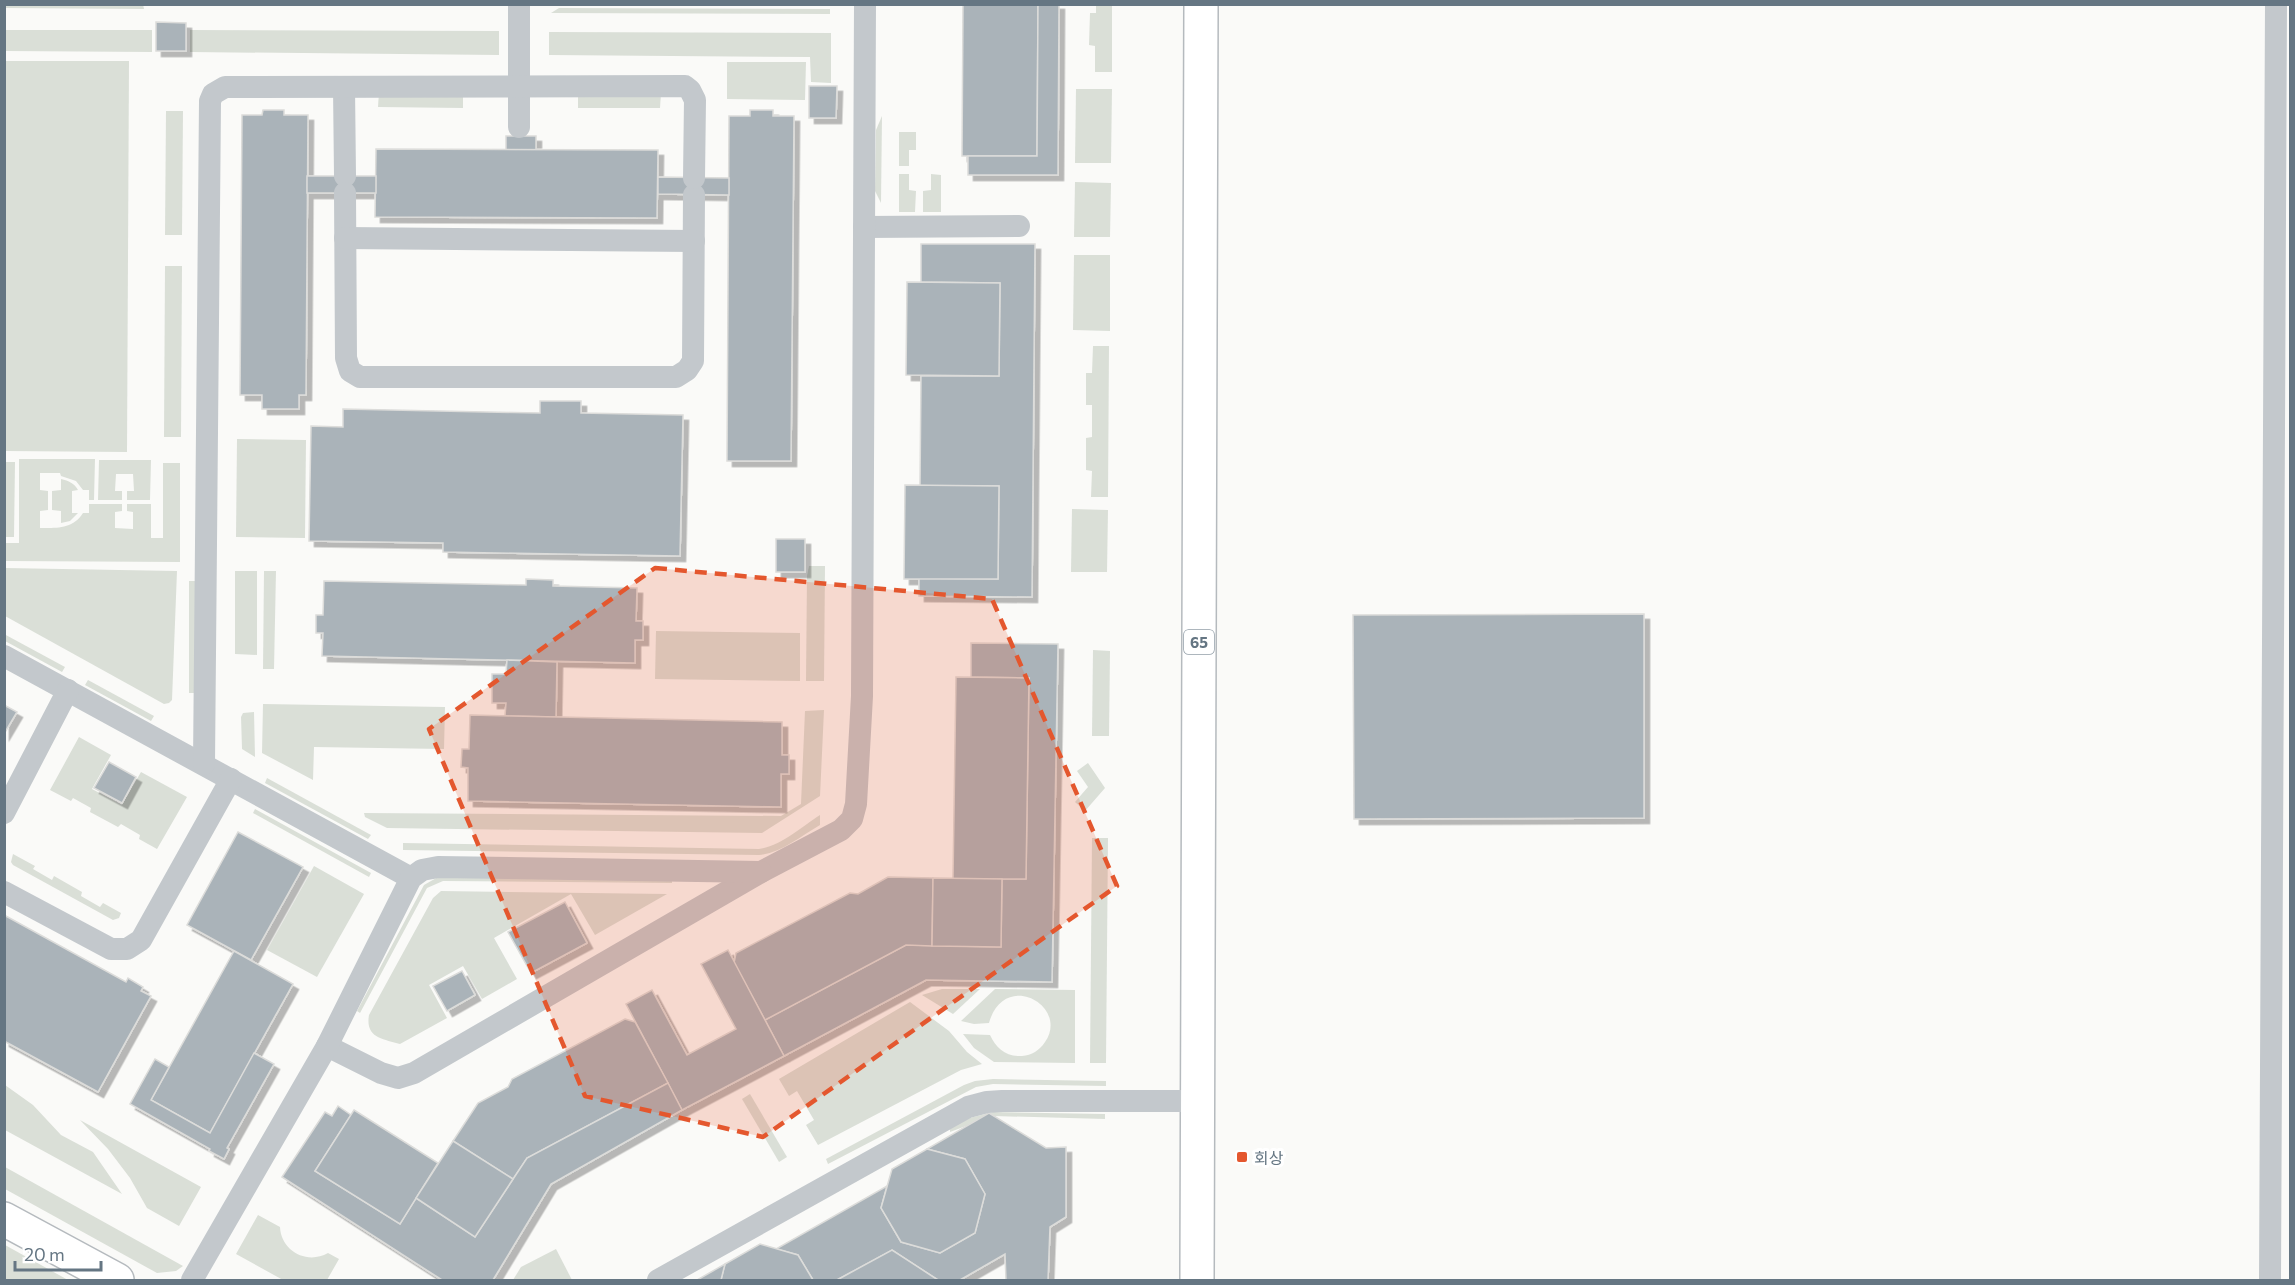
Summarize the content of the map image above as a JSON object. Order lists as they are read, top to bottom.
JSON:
{
  "streets": {
    "main road": ["65"]
  },
  "places": {
    "transit": ["회상"]
  },
  "scale_bar": "20 m"
}
